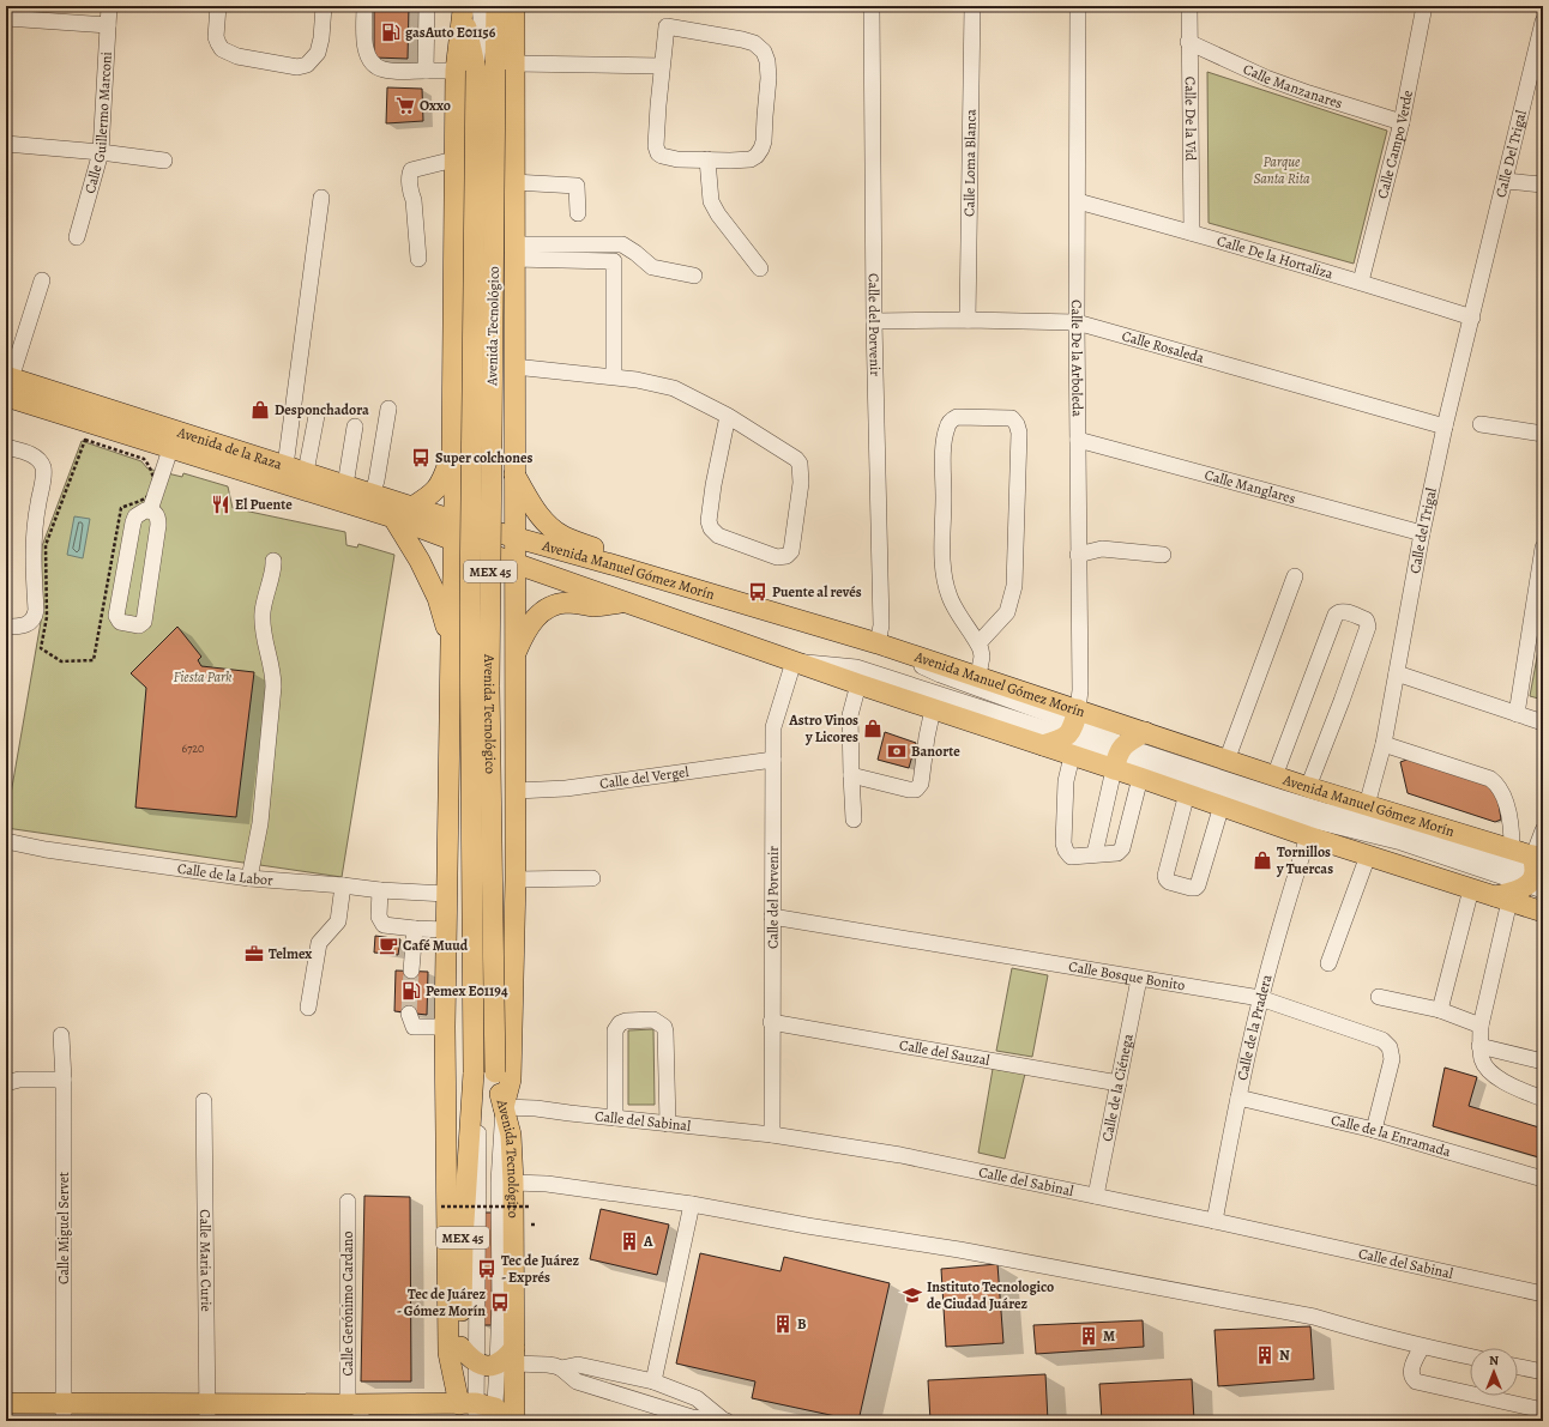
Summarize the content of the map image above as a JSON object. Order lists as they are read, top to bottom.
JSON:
{
  "streets": {
    "main road": [
      "Avenida Tecnológico",
      "Avenida de la Raza",
      "Avenida Manuel Gómez Morín",
      "MEX 45"
    ],
    "street": [
      "Calle Manzanares",
      "Calle De la Vid",
      "Calle Guillermo Marconi",
      "Calle Campo Verde",
      "Calle Del Trigal",
      "Calle Loma Blanca",
      "Calle De la Hortaliza",
      "Calle del Porvenir",
      "Calle Rosaleda",
      "Calle De la Arboleda",
      "Calle Manglares",
      "Calle del Trigal",
      "Calle del Vergel",
      "Calle de la Labor",
      "Calle Bosque Bonito",
      "Calle de la Pradera",
      "Calle del Sauzal",
      "Calle de la Ciénega",
      "Calle del Sabinal",
      "Calle de la Enramada",
      "Calle Miguel Servet",
      "Calle Maria Curie",
      "Calle Gerónimo Cardano"
    ]
  },
  "crossings": [
    ["Calle Manzanares", "Calle De la Vid"],
    ["Calle Manzanares", "Calle Campo Verde"],
    ["Calle De la Vid", "Calle De la Hortaliza"],
    ["Calle Campo Verde", "Calle De la Hortaliza"],
    ["Calle Del Trigal", "Calle del Trigal"],
    ["Calle Loma Blanca", "Calle Rosaleda"],
    ["Calle De la Hortaliza", "Calle De la Arboleda"],
    ["Calle De la Hortaliza", "Calle del Trigal"],
    ["Calle del Porvenir", "Calle Rosaleda"],
    ["Calle del Porvenir", "Avenida Manuel Gómez Morín"],
    ["Calle del Porvenir", "Calle del Vergel"],
    ["Calle del Porvenir", "Calle Bosque Bonito"],
    ["Calle del Porvenir", "Calle del Sauzal"],
    ["Calle del Porvenir", "Calle del Sabinal"],
    ["Avenida Tecnológico", "Calle del Sabinal"],
    ["Calle Rosaleda", "Calle De la Arboleda"],
    ["Calle Rosaleda", "Calle del Trigal"],
    ["Calle De la Arboleda", "Calle Manglares"],
    ["Calle De la Arboleda", "Avenida Manuel Gómez Morín"],
    ["Avenida de la Raza", "Avenida Manuel Gómez Morín"],
    ["Calle Manglares", "Calle del Trigal"],
    ["Calle del Trigal", "Avenida Manuel Gómez Morín"],
    ["Avenida Manuel Gómez Morín", "Calle de la Pradera"],
    ["Calle Bosque Bonito", "Calle de la Pradera"],
    ["Calle Bosque Bonito", "Calle de la Ciénega"],
    ["Calle Bosque Bonito", "Calle de la Enramada"],
    ["Calle de la Pradera", "Calle del Sabinal"],
    ["Calle de la Pradera", "Calle de la Enramada"],
    ["Calle del Sauzal", "Calle de la Ciénega"],
    ["Calle de la Ciénega", "Calle del Sabinal"]
  ],
  "parks": ["Parque Santa Rita", "Fiesta Park"],
  "places": {
    "fuel station": ["gasAuto E01156", "Pemex E01194"],
    "supermarket": ["Oxxo"],
    "shop": ["Desponchadora", "Astro Vinos y Licores", "Tornillos y Tuercas"],
    "bus stop": [
      "Super colchones",
      "Puente al revés",
      "Tec de Juárez - Exprés",
      "Tec de Juárez - Gómez Morín"
    ],
    "restaurant": ["El Puente"],
    "bank": ["Banorte"],
    "cafe": ["Café Muud"],
    "office": ["Telmex"],
    "building": [
      "A",
      "B",
      "M",
      "N"
    ],
    "school or university": ["Instituto Tecnologico de Ciudad Juárez"]
  },
  "house_numbers": ["6720"],
  "north": "top"
}
